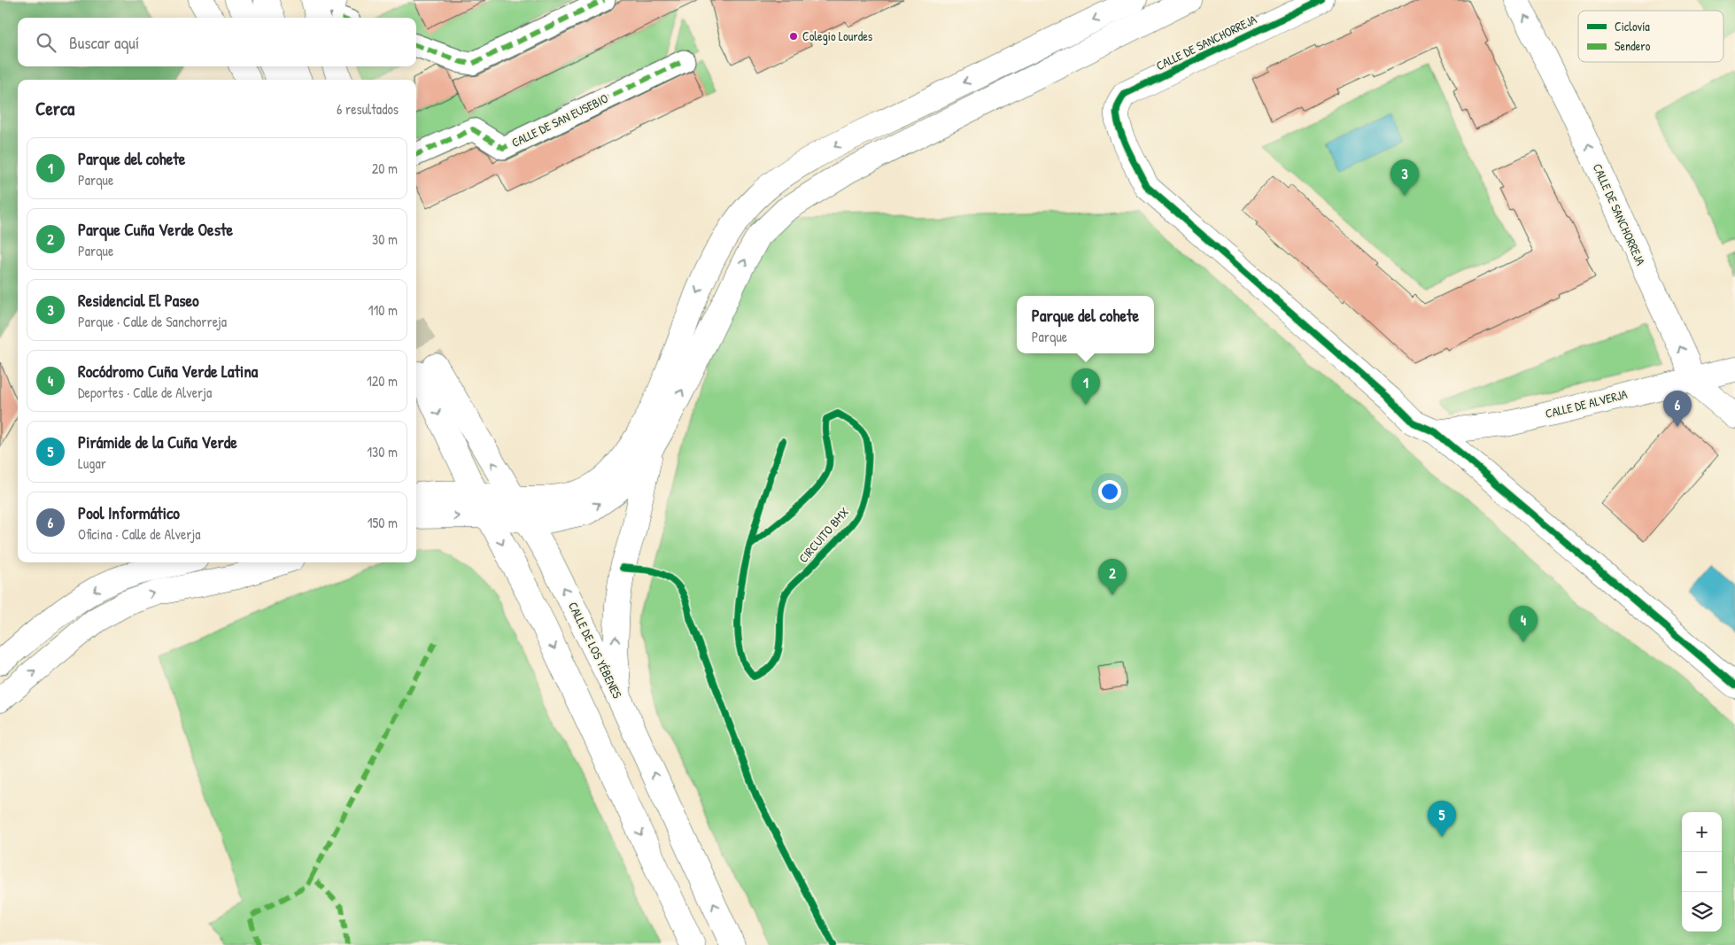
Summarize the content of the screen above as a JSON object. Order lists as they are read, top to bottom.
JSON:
{
  "streets": {
    "main road": ["CALLE DE SANCHORREJA", "CALLE DE ALVERJA", "CALLE DE LOS YÉBENES"],
    "street": ["CALLE DE SAN EUSEBIO"],
    "cycle path": ["CIRCUITO BMX"]
  },
  "crossings": [
    ["CALLE DE SANCHORREJA", "CALLE DE ALVERJA"]
  ],
  "one_way": ["CALLE DE SANCHORREJA"],
  "places": ["Colegio Lourdes"],
  "legend": ["Ciclovía", "Sendero"],
  "page": {
    "search": "Buscar aquí",
    "heading": ["Cerca", "6 resultados"],
    "list": [
      {
        "mark": "1",
        "name": "Parque del cohete",
        "note": "Parque",
        "value": "20 m"
      },
      {
        "mark": "2",
        "name": "Parque Cuña Verde Oeste",
        "note": "Parque",
        "value": "30 m"
      },
      {
        "mark": "3",
        "name": "Residencial El Paseo",
        "note": "Parque · Calle de Sanchorreja",
        "value": "110 m"
      },
      {
        "mark": "4",
        "name": "Rocódromo Cuña Verde Latina",
        "note": "Deportes · Calle de Alverja",
        "value": "120 m"
      },
      {
        "mark": "5",
        "name": "Pirámide de la Cuña Verde",
        "note": "Lugar",
        "value": "130 m"
      },
      {
        "mark": "6",
        "name": "Pool Informático",
        "note": "Oficina · Calle de Alverja",
        "value": "150 m"
      }
    ],
    "pins": [
      "3",
      "1",
      "6",
      "2",
      "4",
      "5"
    ],
    "popup": ["Parque del cohete", "Parque"],
    "map_buttons": ["+", "−"]
  }
}
